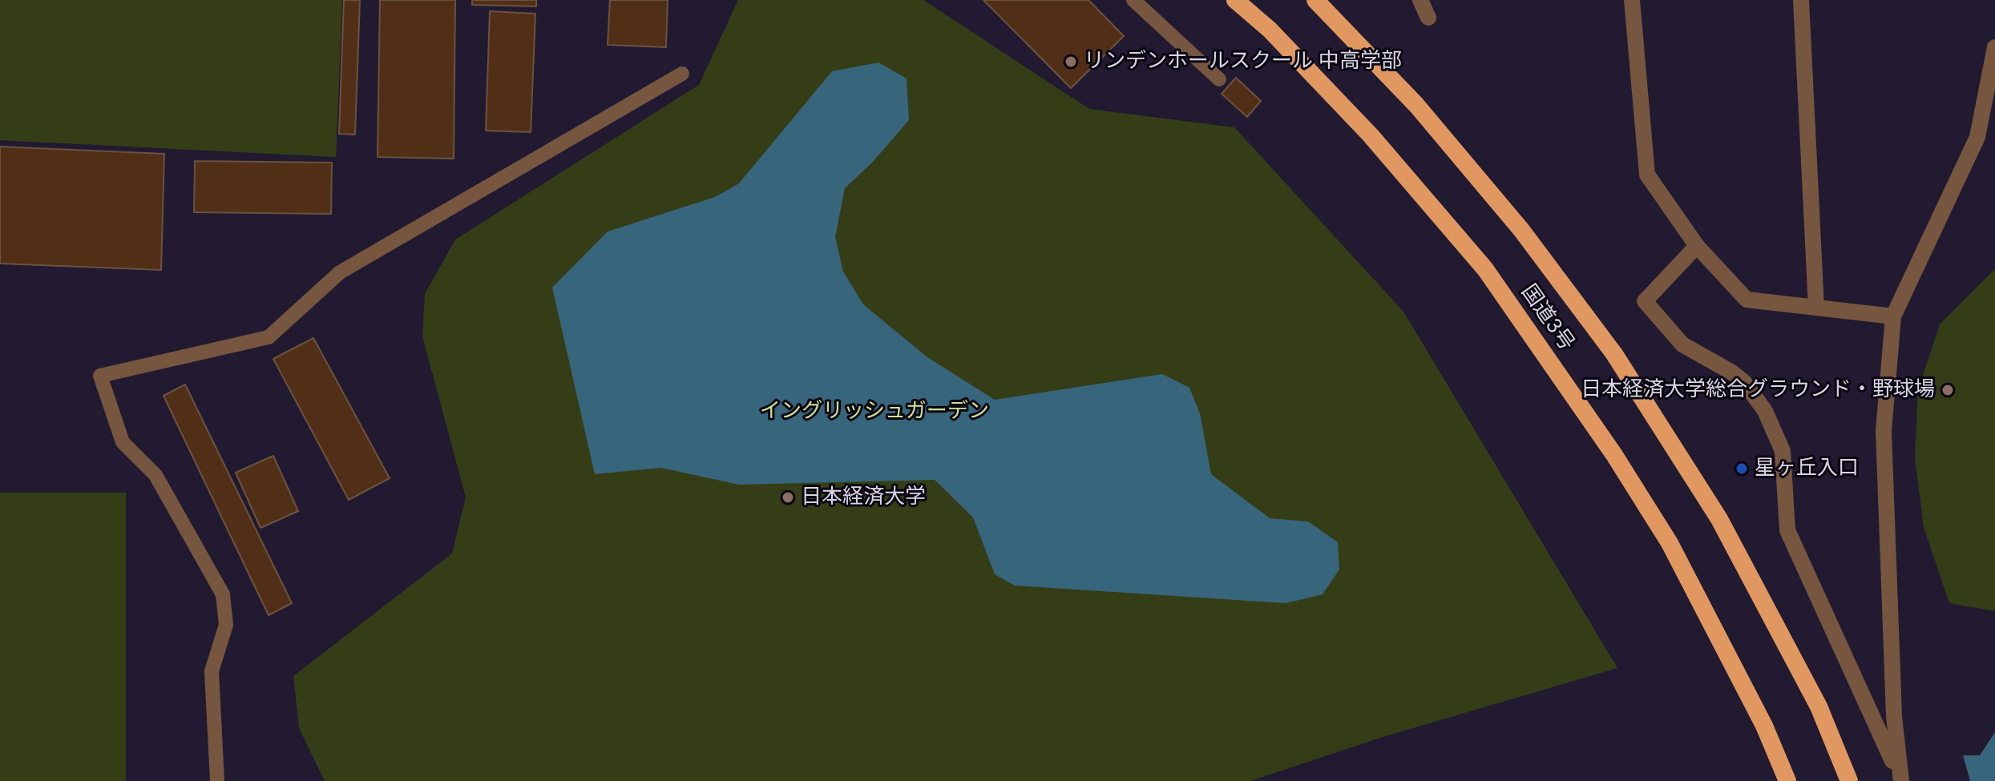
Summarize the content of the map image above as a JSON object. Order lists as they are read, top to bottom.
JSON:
{
  "streets": {
    "highway": ["国道3号"]
  },
  "parks": ["イングリッシュガーデン"],
  "places": [
    "リンデンホールスクール 中高学部",
    "日本経済大学総合グラウンド・野球場",
    "星ヶ丘入口",
    "日本経済大学"
  ]
}
